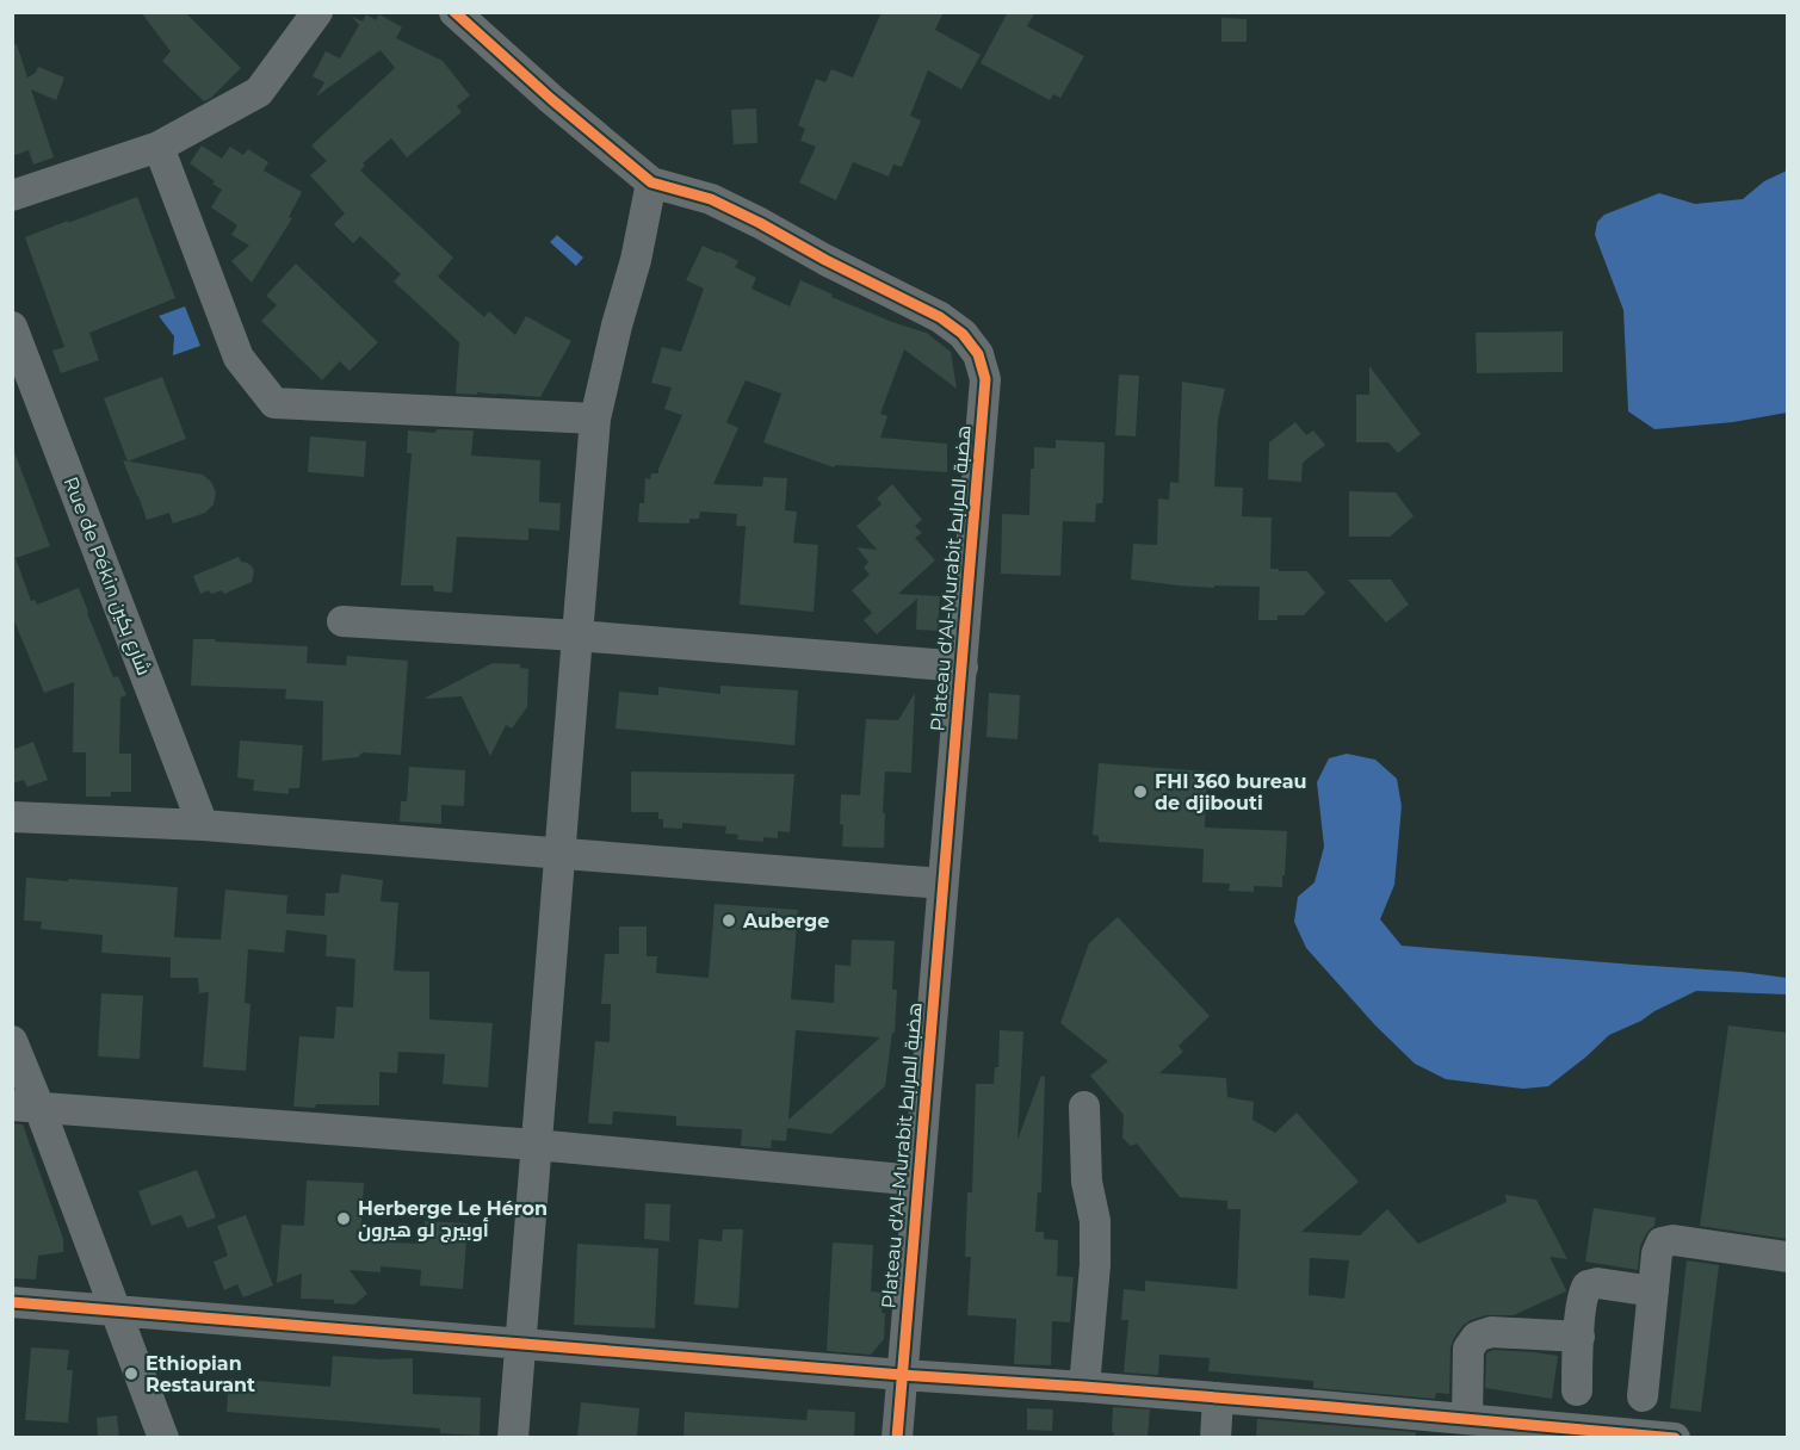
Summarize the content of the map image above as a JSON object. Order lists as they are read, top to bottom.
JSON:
{
  "streets": {
    "street": ["Rue de Pékin شارع بكين", "Plateau d'Al-Murabit هضبة المرابط"]
  },
  "places": [
    "FHI 360 bureau de djibouti",
    "Auberge",
    "Herberge Le Héron أوبيرج لو هيرون",
    "Ethiopian Restaurant"
  ]
}
